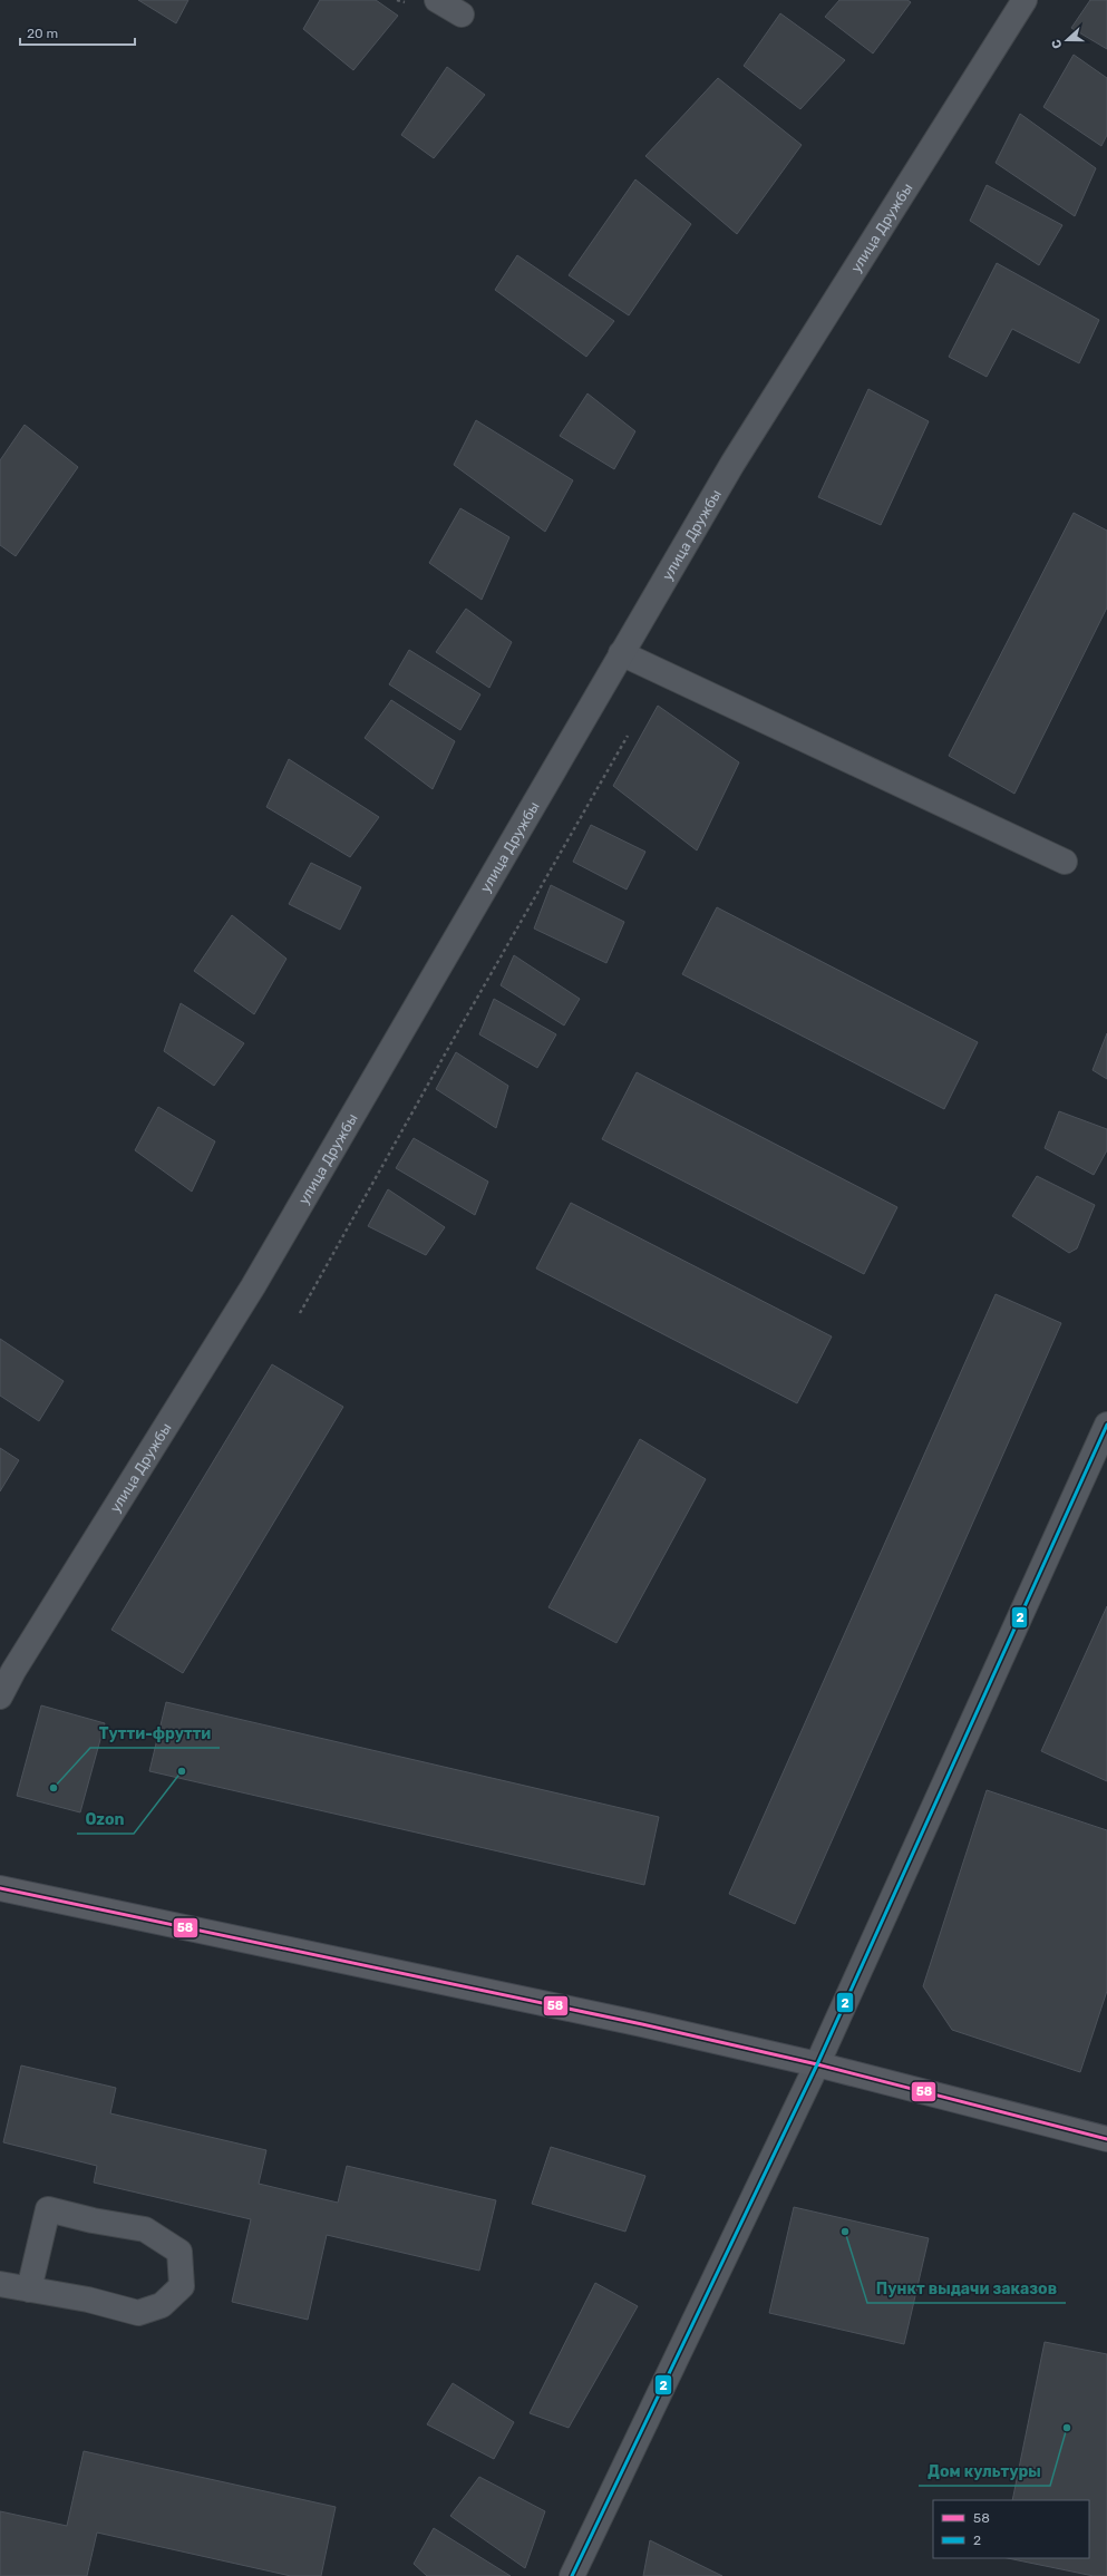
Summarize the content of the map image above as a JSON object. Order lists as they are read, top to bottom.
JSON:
{
  "streets": {
    "street": ["улица Дружбы"]
  },
  "places": [
    "Ozon",
    "Тутти-фрутти",
    "Пункт выдачи заказов",
    "Дом культуры"
  ],
  "lines": ["transit line 2", "transit line 58"],
  "legend": ["58", "2"],
  "scale_bar": "20 m",
  "north": "left"
}
